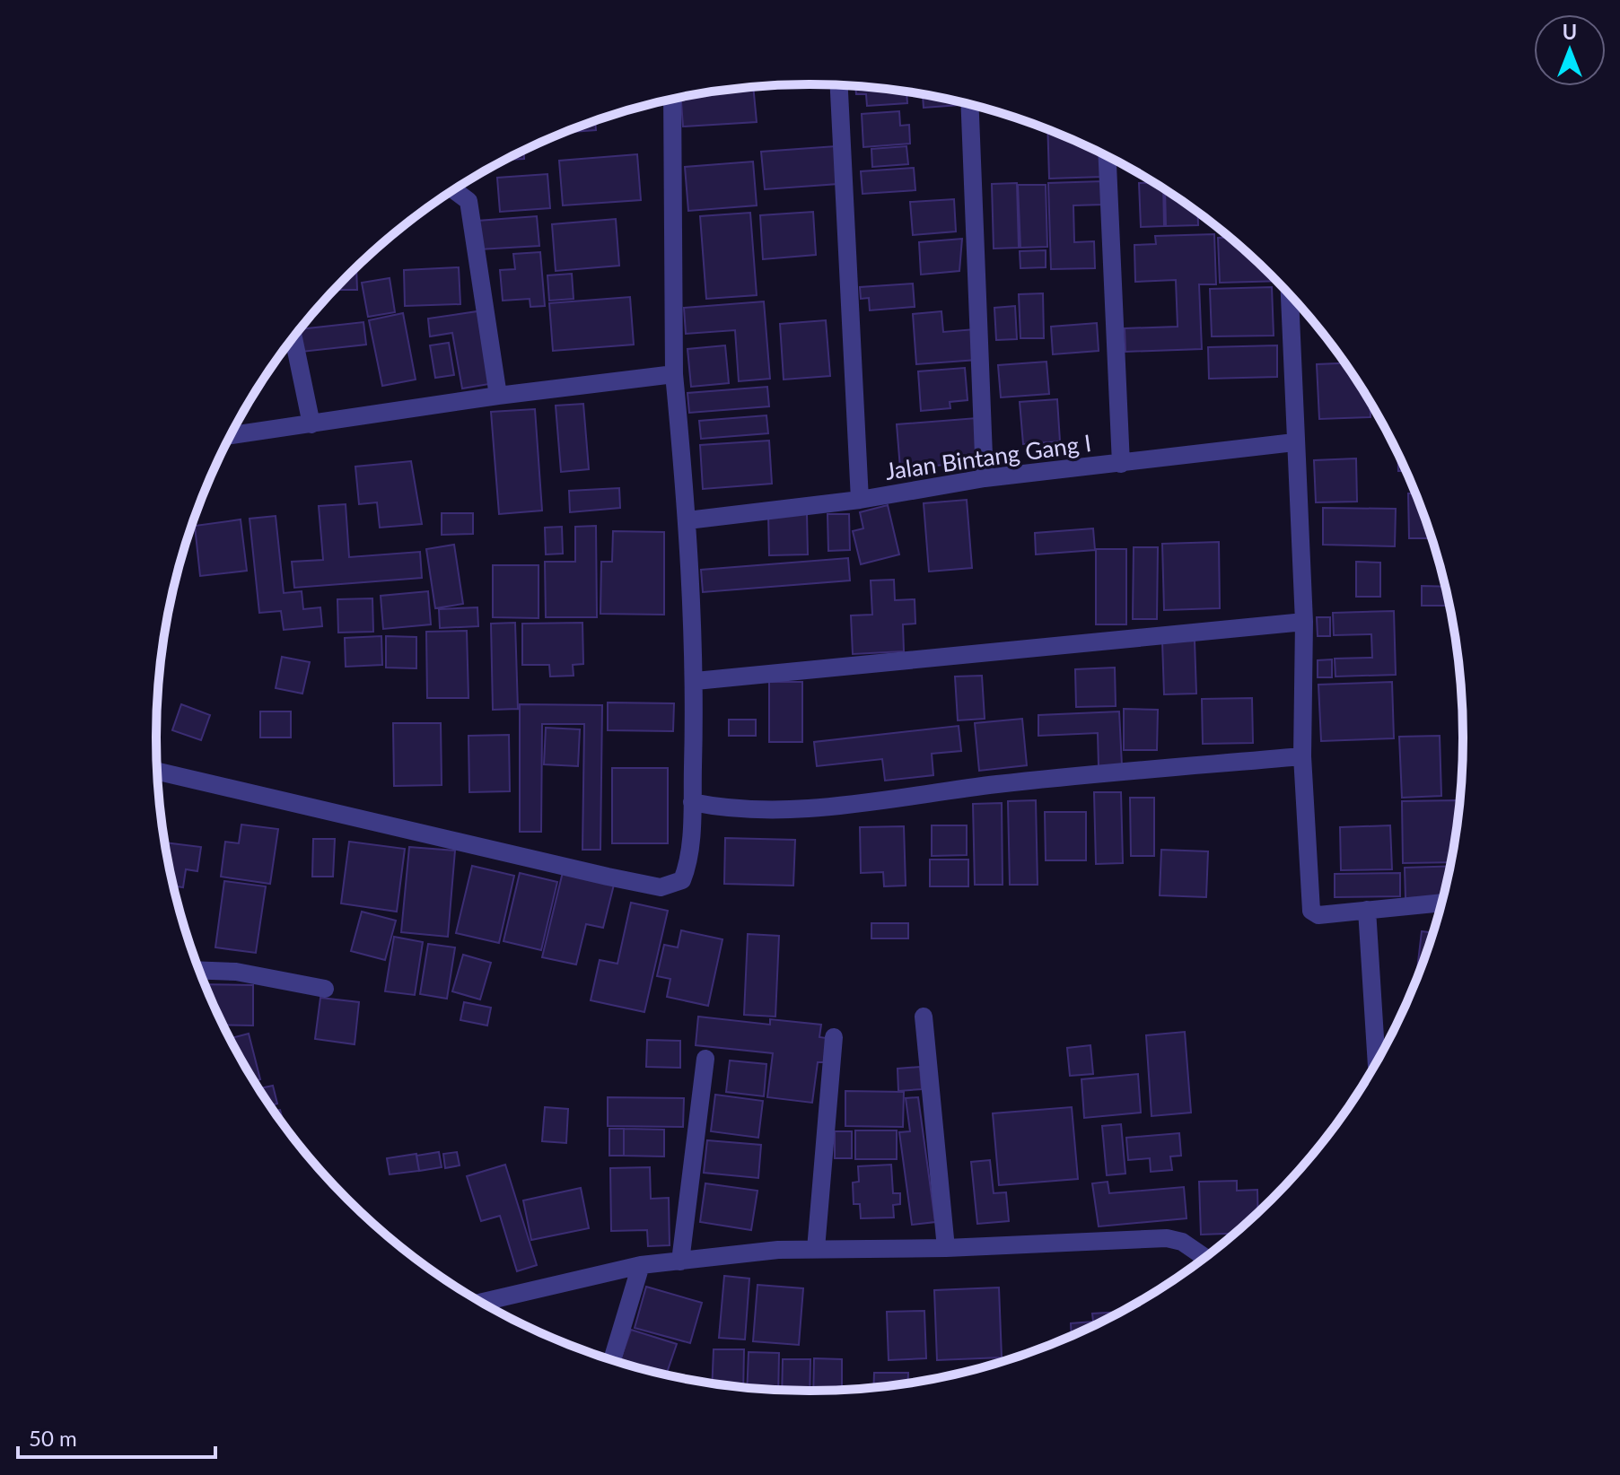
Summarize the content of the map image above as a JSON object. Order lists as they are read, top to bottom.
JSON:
{
  "streets": {
    "street": ["Jalan Bintang Gang I"]
  },
  "scale_bar": "50 m",
  "north": "top"
}
